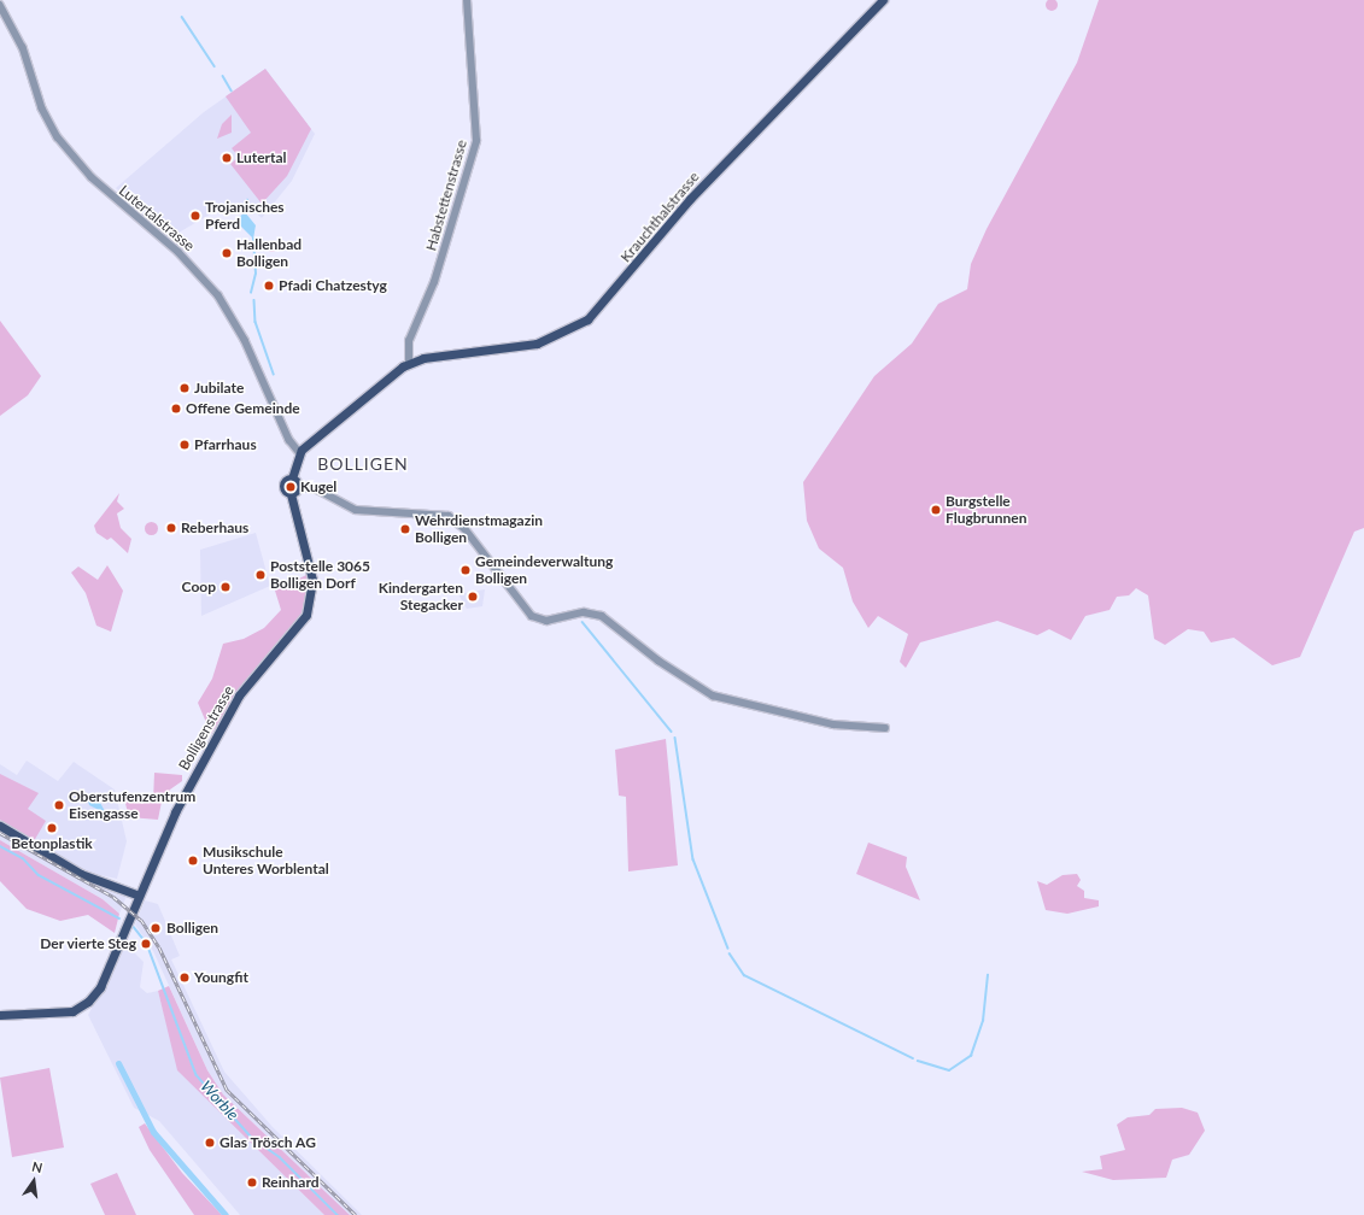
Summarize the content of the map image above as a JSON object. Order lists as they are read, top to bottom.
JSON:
{
  "streets": {
    "main road": ["Krauchthalstrasse", "Bolligenstrasse"],
    "street": ["Habstettenstrasse", "Lutertalstrasse"]
  },
  "crossings": [
    ["Habstettenstrasse", "Krauchthalstrasse"]
  ],
  "districts": ["BOLLIGEN"],
  "water": ["Worble"],
  "places": [
    "Lutertal",
    "Trojanisches Pferd",
    "Hallenbad Bolligen",
    "Pfadi Chatzestyg",
    "Jubilate",
    "Offene Gemeinde",
    "Pfarrhaus",
    "Kugel",
    "Burgstelle Flugbrunnen",
    "Reberhaus",
    "Wehrdienstmagazin Bolligen",
    "Gemeindeverwaltung Bolligen",
    "Poststelle 3065 Bolligen Dorf",
    "Coop",
    "Kindergarten Stegacker",
    "Oberstufenzentrum Eisengasse",
    "Betonplastik",
    "Musikschule Unteres Worblental",
    "Bolligen",
    "Der vierte Steg",
    "Youngfit",
    "Glas Trösch AG",
    "Reinhard"
  ],
  "north": "top"
}
